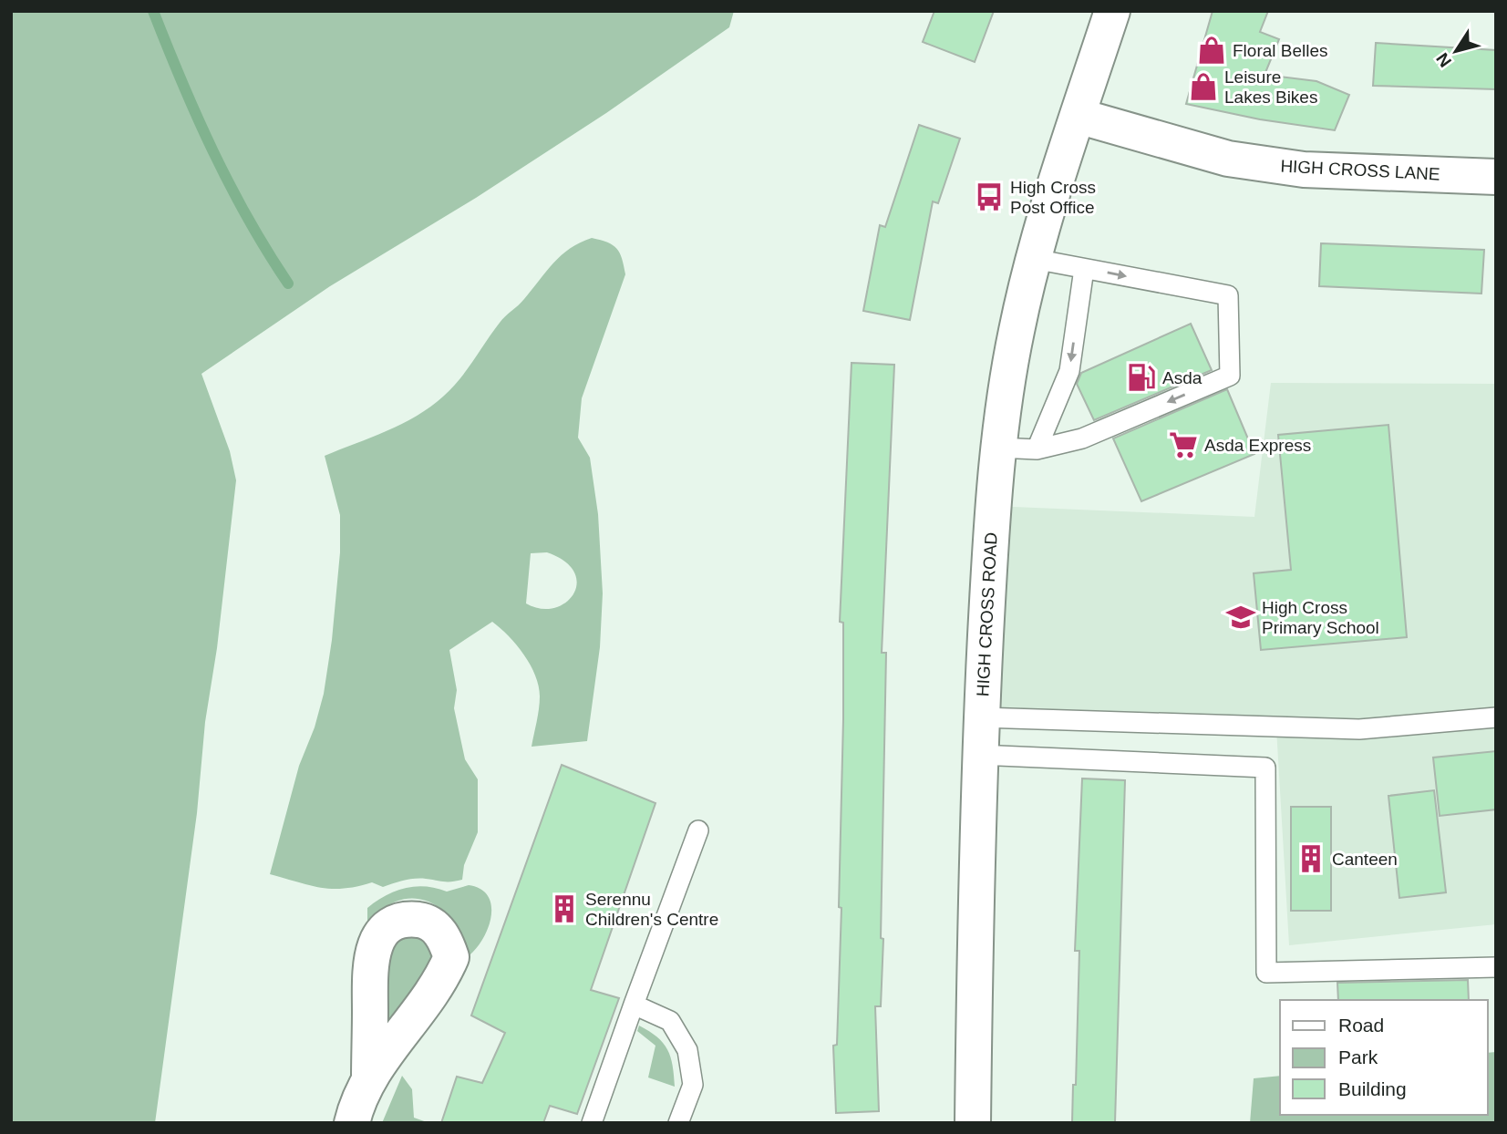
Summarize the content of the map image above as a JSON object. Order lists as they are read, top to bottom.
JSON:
{
  "streets": {
    "main road": ["HIGH CROSS LANE", "HIGH CROSS ROAD"]
  },
  "crossings": [
    ["HIGH CROSS LANE", "HIGH CROSS ROAD"]
  ],
  "places": {
    "shop": ["Floral Belles", "Leisure Lakes Bikes"],
    "bus stop": ["High Cross Post Office"],
    "fuel station": ["Asda"],
    "supermarket": ["Asda Express"],
    "school or university": ["High Cross Primary School"],
    "building": ["Canteen", "Serennu Children's Centre"]
  },
  "legend": ["Road", "Park", "Building"],
  "north": "bottom left"
}
